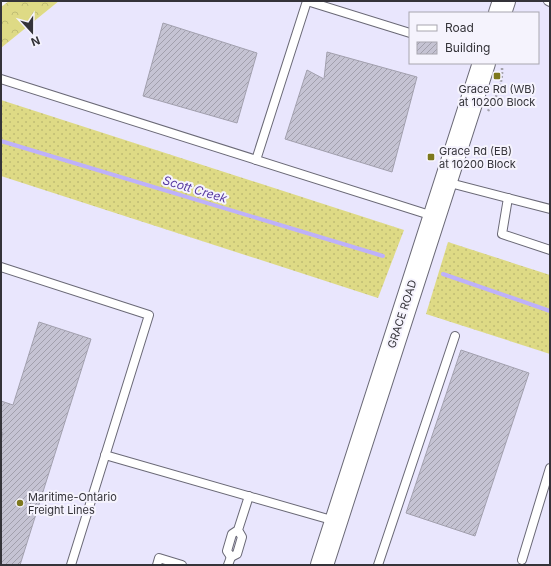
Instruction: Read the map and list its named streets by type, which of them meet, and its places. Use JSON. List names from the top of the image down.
{
  "streets": {
    "street": ["GRACE ROAD"]
  },
  "water": ["Scott Creek"],
  "places": {
    "transit": ["Grace Rd (WB) at 10200 Block", "Grace Rd (EB) at 10200 Block"],
    "other": ["Maritime-Ontario Freight Lines"]
  },
  "legend": ["Road", "Building"],
  "north": "bottom"
}
